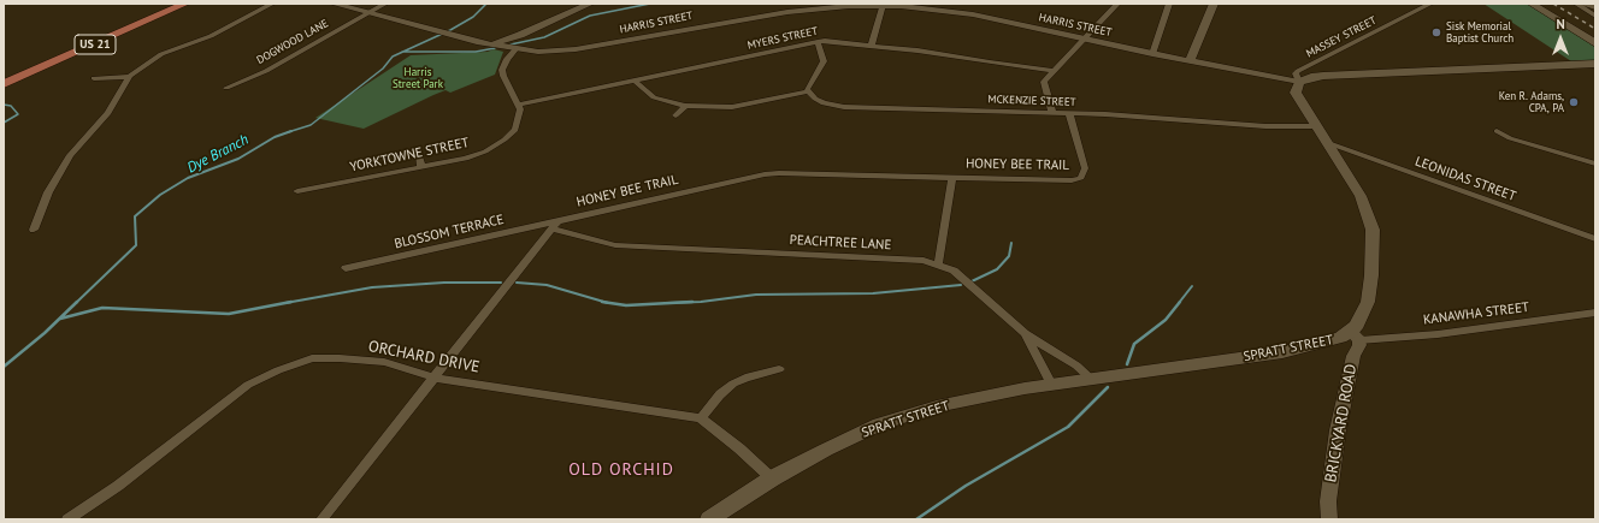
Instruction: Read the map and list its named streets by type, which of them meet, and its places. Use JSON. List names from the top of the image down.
{
  "streets": {
    "main road": ["US 21", "SPRATT STREET"],
    "street": [
      "HARRIS STREET",
      "MASSEY STREET",
      "MYERS STREET",
      "DOGWOOD LANE",
      "MCKENZIE STREET",
      "YORKTOWNE STREET",
      "HONEY BEE TRAIL",
      "LEONIDAS STREET",
      "BLOSSOM TERRACE",
      "PEACHTREE LANE",
      "KANAWHA STREET",
      "ORCHARD DRIVE",
      "BRICKYARD ROAD"
    ]
  },
  "crossings": [
    ["HARRIS STREET", "MASSEY STREET"],
    ["HARRIS STREET", "DOGWOOD LANE"],
    ["HARRIS STREET", "SPRATT STREET"],
    ["MASSEY STREET", "SPRATT STREET"],
    ["MYERS STREET", "YORKTOWNE STREET"],
    ["MCKENZIE STREET", "HONEY BEE TRAIL"],
    ["MCKENZIE STREET", "SPRATT STREET"],
    ["HONEY BEE TRAIL", "BLOSSOM TERRACE"],
    ["HONEY BEE TRAIL", "PEACHTREE LANE"],
    ["LEONIDAS STREET", "SPRATT STREET"],
    ["BLOSSOM TERRACE", "PEACHTREE LANE"],
    ["PEACHTREE LANE", "SPRATT STREET"],
    ["KANAWHA STREET", "SPRATT STREET"],
    ["KANAWHA STREET", "BRICKYARD ROAD"],
    ["SPRATT STREET", "ORCHARD DRIVE"],
    ["SPRATT STREET", "BRICKYARD ROAD"]
  ],
  "districts": ["OLD ORCHID"],
  "water": ["Dye Branch"],
  "parks": ["Harris Street Park"],
  "places": ["Sisk Memorial Baptist Church", "Ken R. Adams, CPA, PA"],
  "north": "top"
}
